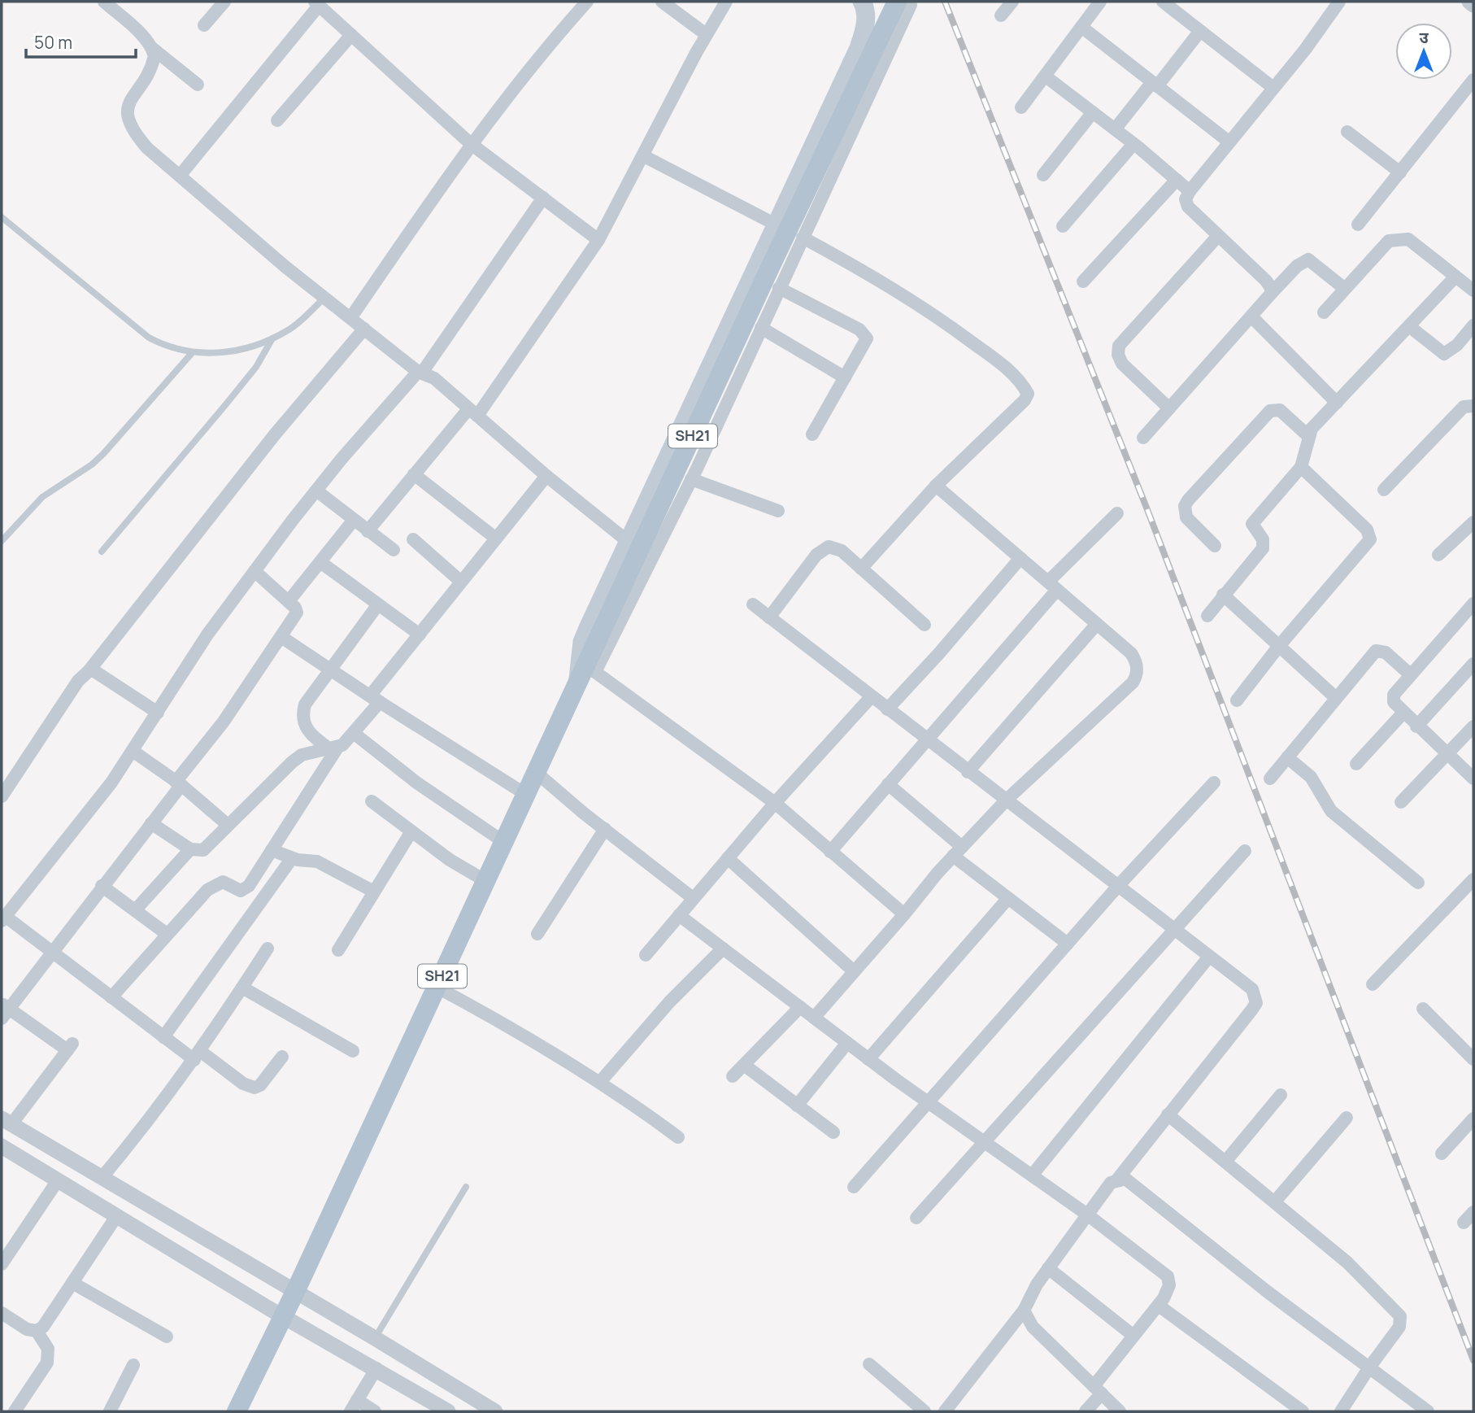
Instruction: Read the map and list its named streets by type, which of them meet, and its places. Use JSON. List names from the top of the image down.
{
  "streets": {
    "main road": ["SH21"]
  },
  "scale_bar": "50 m",
  "north": "top"
}
